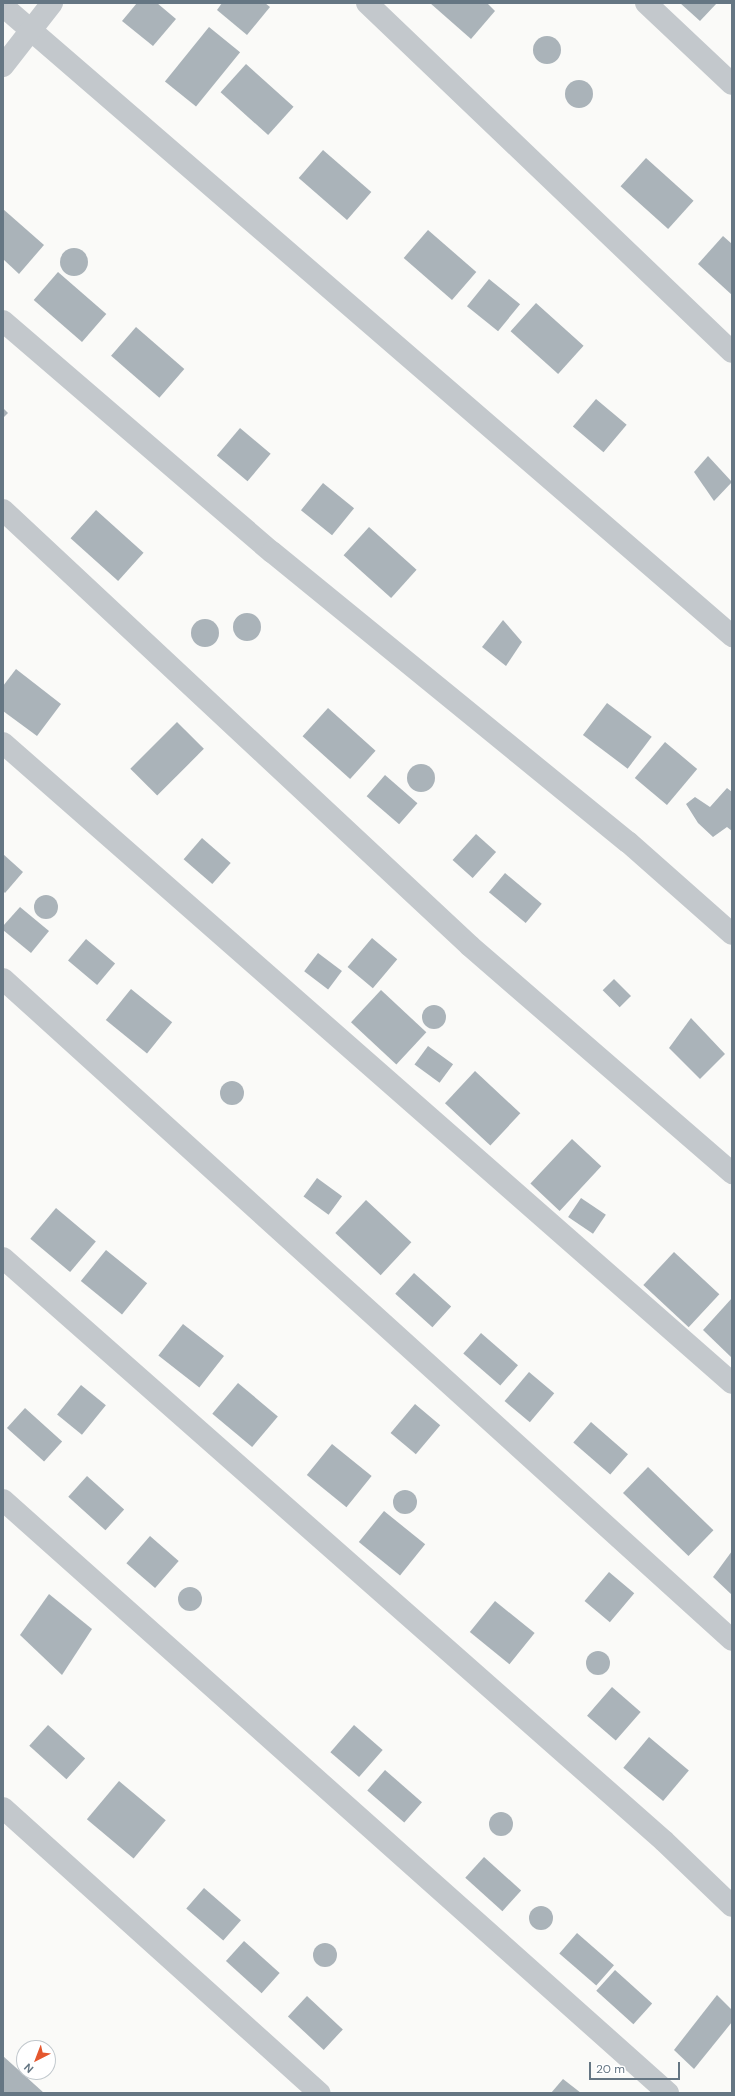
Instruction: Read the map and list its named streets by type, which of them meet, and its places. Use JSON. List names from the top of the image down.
{
  "scale_bar": "20 m",
  "north": "bottom left"
}
